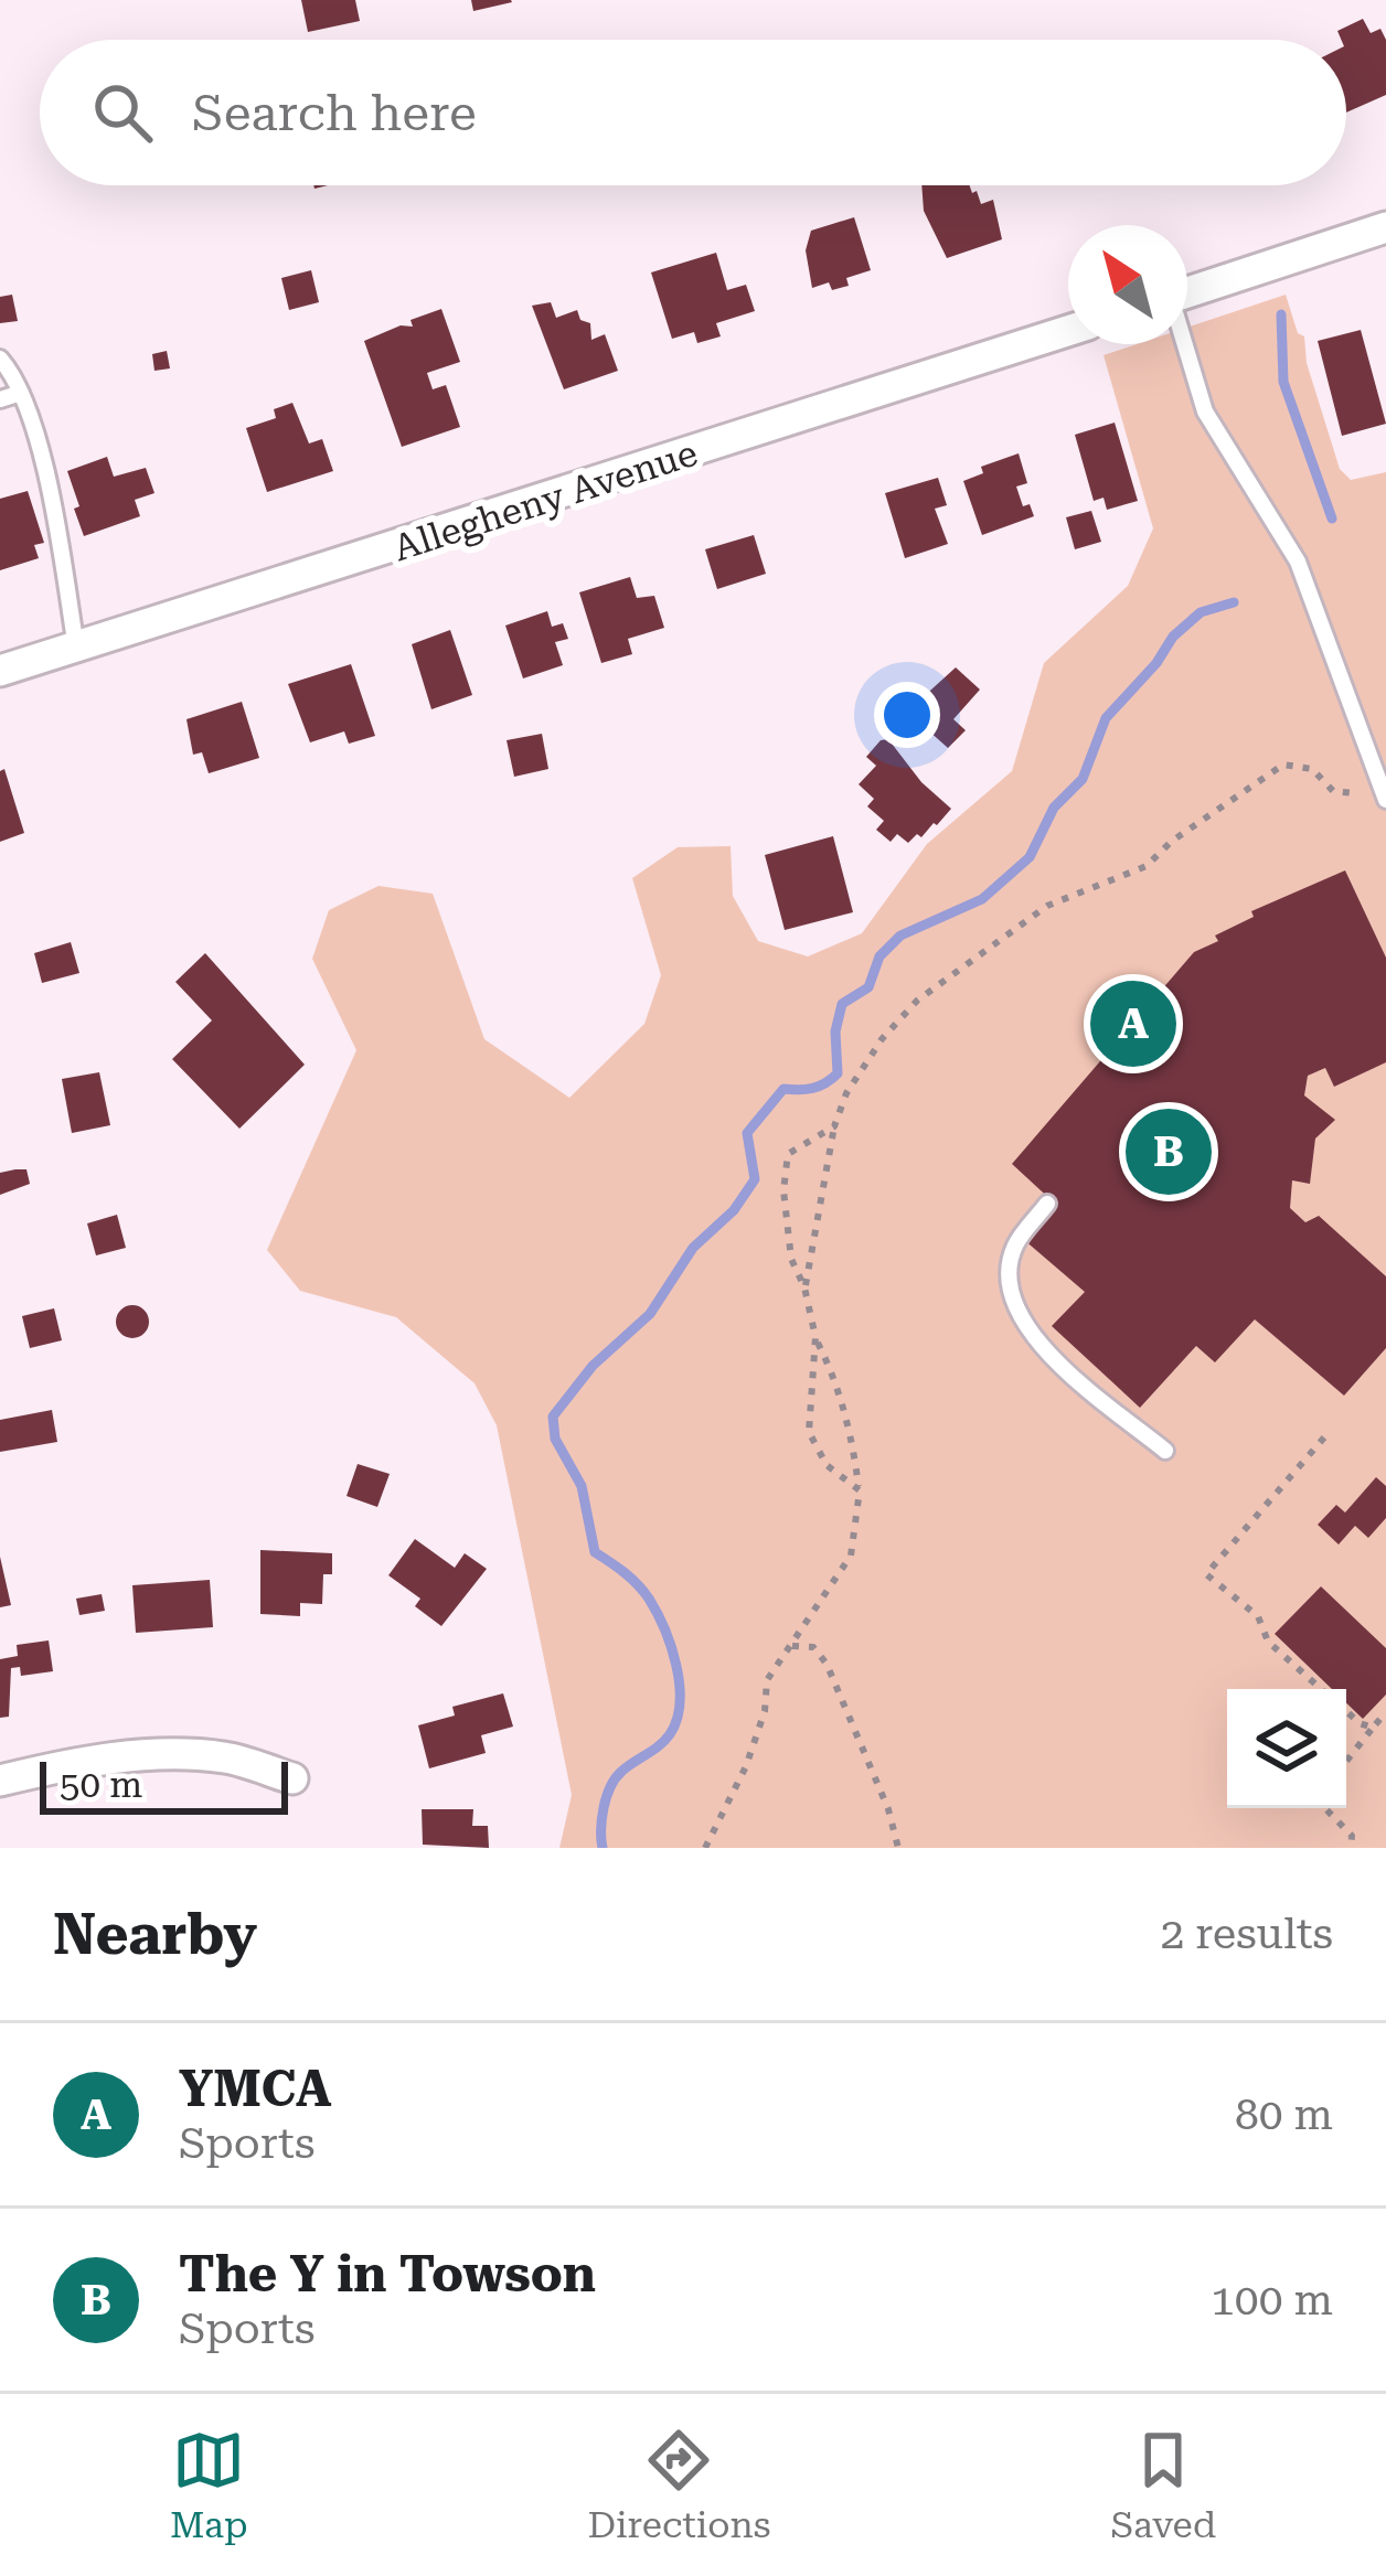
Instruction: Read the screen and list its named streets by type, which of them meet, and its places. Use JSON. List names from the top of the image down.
{
  "streets": {
    "street": ["Allegheny Avenue"]
  },
  "scale_bar": "50 m",
  "north": "top left",
  "page": {
    "search": "Search here",
    "pins": ["A", "B"],
    "scale": "50 m",
    "heading": ["Nearby", "2 results"],
    "list": [
      {
        "mark": "A",
        "name": "YMCA",
        "note": "Sports",
        "value": "80 m"
      },
      {
        "mark": "B",
        "name": "The Y in Towson",
        "note": "Sports",
        "value": "100 m"
      }
    ],
    "nav": ["Map", "Directions", "Saved"]
  }
}
